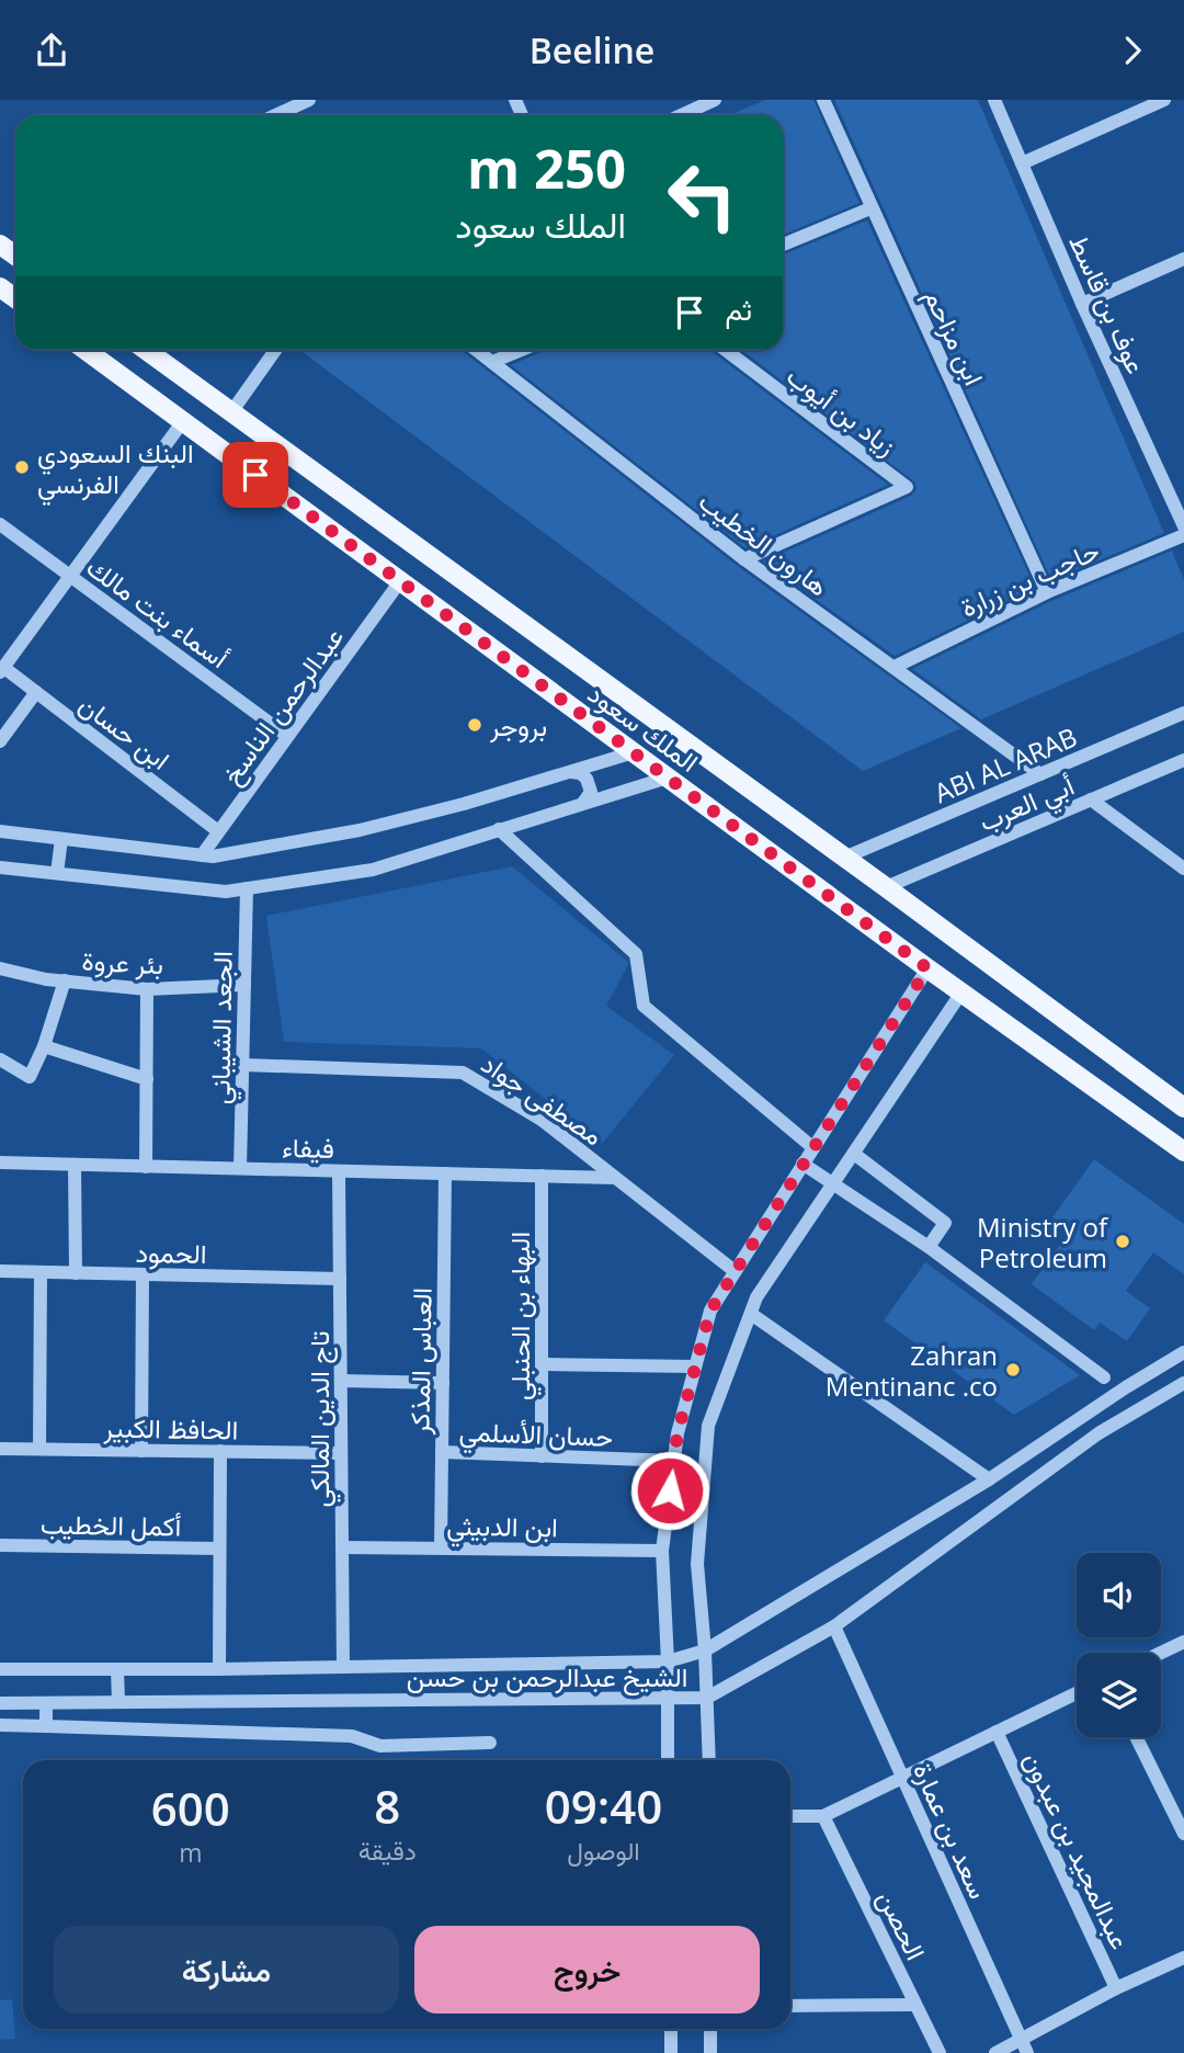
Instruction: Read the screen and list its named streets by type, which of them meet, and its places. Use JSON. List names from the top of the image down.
{
  "streets": {
    "main road": ["الملك سعود"],
    "street": [
      "عوف بن قاسط",
      "ابن مزاحم",
      "زياد بن أيوب",
      "هارون الخطيب",
      "حاجب بن زرارة",
      "أسماء بنت مالك",
      "عبدالرحمن الناسخ",
      "ابن حسان",
      "ABI AL ARAB",
      "أبي العرب",
      "بئر عروة",
      "الجعد الشيباني",
      "مصطفى جواد",
      "فيفاء",
      "الحمود",
      "البهاء بن الحنبلي",
      "العباس المذكر",
      "تاج الدين المالكي",
      "الحافظ الكبير",
      "حسان الأسلمي",
      "أكمل الخطيب",
      "ابن الدبيثي",
      "الشيخ عبدالرحمن بن حسن",
      "سعد بن عمارة",
      "عبدالمجيد بن عبدون",
      "الحصن"
    ]
  },
  "crossings": [
    ["ابن مزاحم", "حاجب بن زرارة"],
    ["زياد بن أيوب", "هارون الخطيب"],
    ["هارون الخطيب", "حاجب بن زرارة"],
    ["هارون الخطيب", "ABI AL ARAB"],
    ["أسماء بنت مالك", "عبدالرحمن الناسخ"],
    ["عبدالرحمن الناسخ", "الملك سعود"],
    ["عبدالرحمن الناسخ", "ابن حسان"],
    ["الملك سعود", "ABI AL ARAB"],
    ["الملك سعود", "أبي العرب"],
    ["بئر عروة", "الجعد الشيباني"],
    ["الجعد الشيباني", "مصطفى جواد"],
    ["الجعد الشيباني", "فيفاء"],
    ["مصطفى جواد", "فيفاء"],
    ["فيفاء", "البهاء بن الحنبلي"],
    ["فيفاء", "العباس المذكر"],
    ["فيفاء", "تاج الدين المالكي"],
    ["الحمود", "تاج الدين المالكي"],
    ["البهاء بن الحنبلي", "حسان الأسلمي"],
    ["العباس المذكر", "حسان الأسلمي"],
    ["العباس المذكر", "ابن الدبيثي"],
    ["تاج الدين المالكي", "الحافظ الكبير"],
    ["تاج الدين المالكي", "ابن الدبيثي"],
    ["تاج الدين المالكي", "الشيخ عبدالرحمن بن حسن"],
    ["الشيخ عبدالرحمن بن حسن", "سعد بن عمارة"]
  ],
  "places": [
    "البنك السعودي الفرنسي",
    "بروجر",
    "Ministry of Petroleum",
    "Zahran Mentinanc .co"
  ],
  "page": {
    "header": "Beeline",
    "turn": ["250 m", "الملك سعود"],
    "then": "ثم",
    "eta": [
      "09:40",
      "الوصول",
      "8",
      "دقيقة",
      "600",
      "m"
    ],
    "buttons": ["خروج", "مشاركة"]
  }
}
